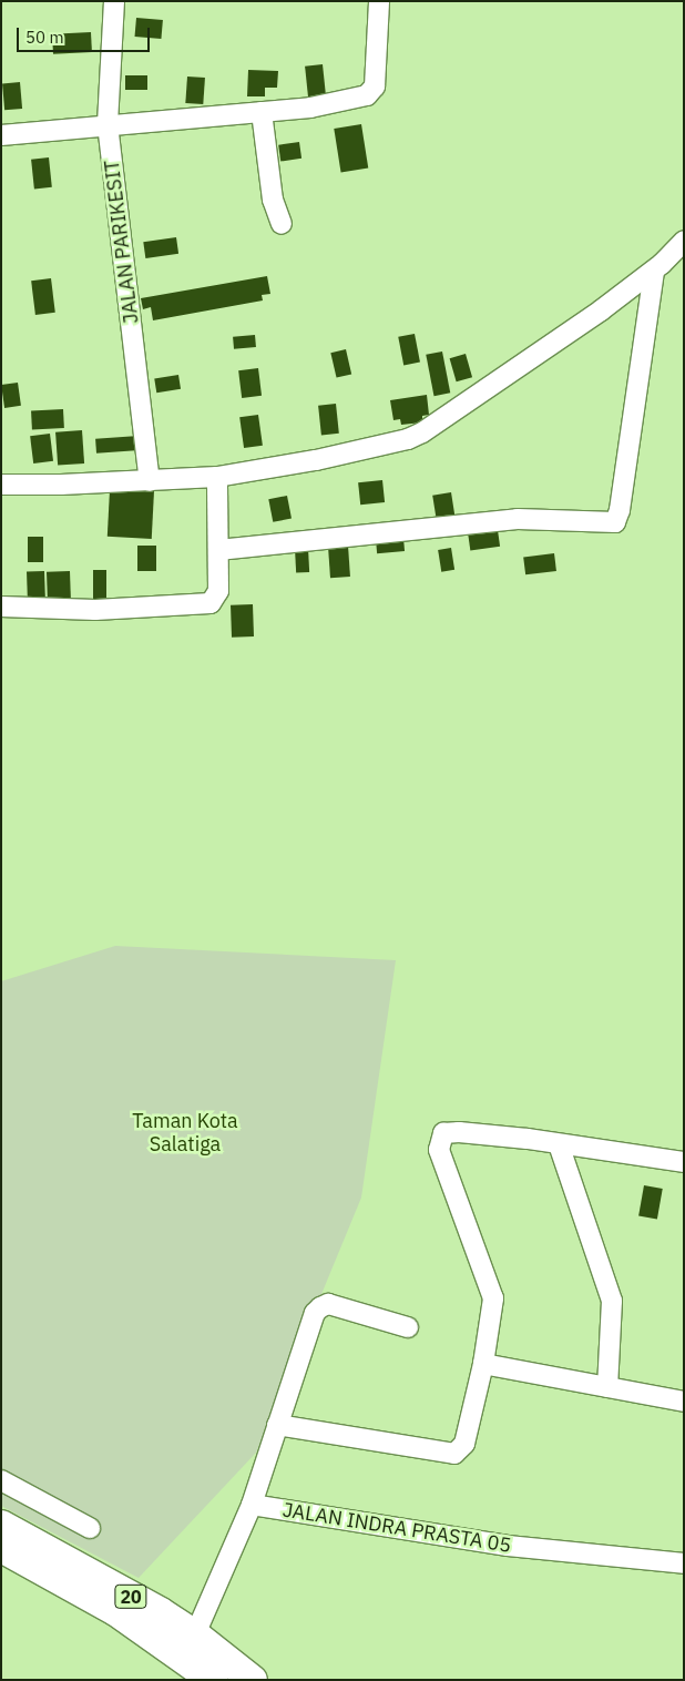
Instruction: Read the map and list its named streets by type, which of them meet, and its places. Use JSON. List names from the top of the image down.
{
  "streets": {
    "highway": ["20"],
    "street": ["JALAN PARIKESIT", "JALAN INDRA PRASTA 05"]
  },
  "parks": ["Taman Kota Salatiga"],
  "scale_bar": "50 m"
}
